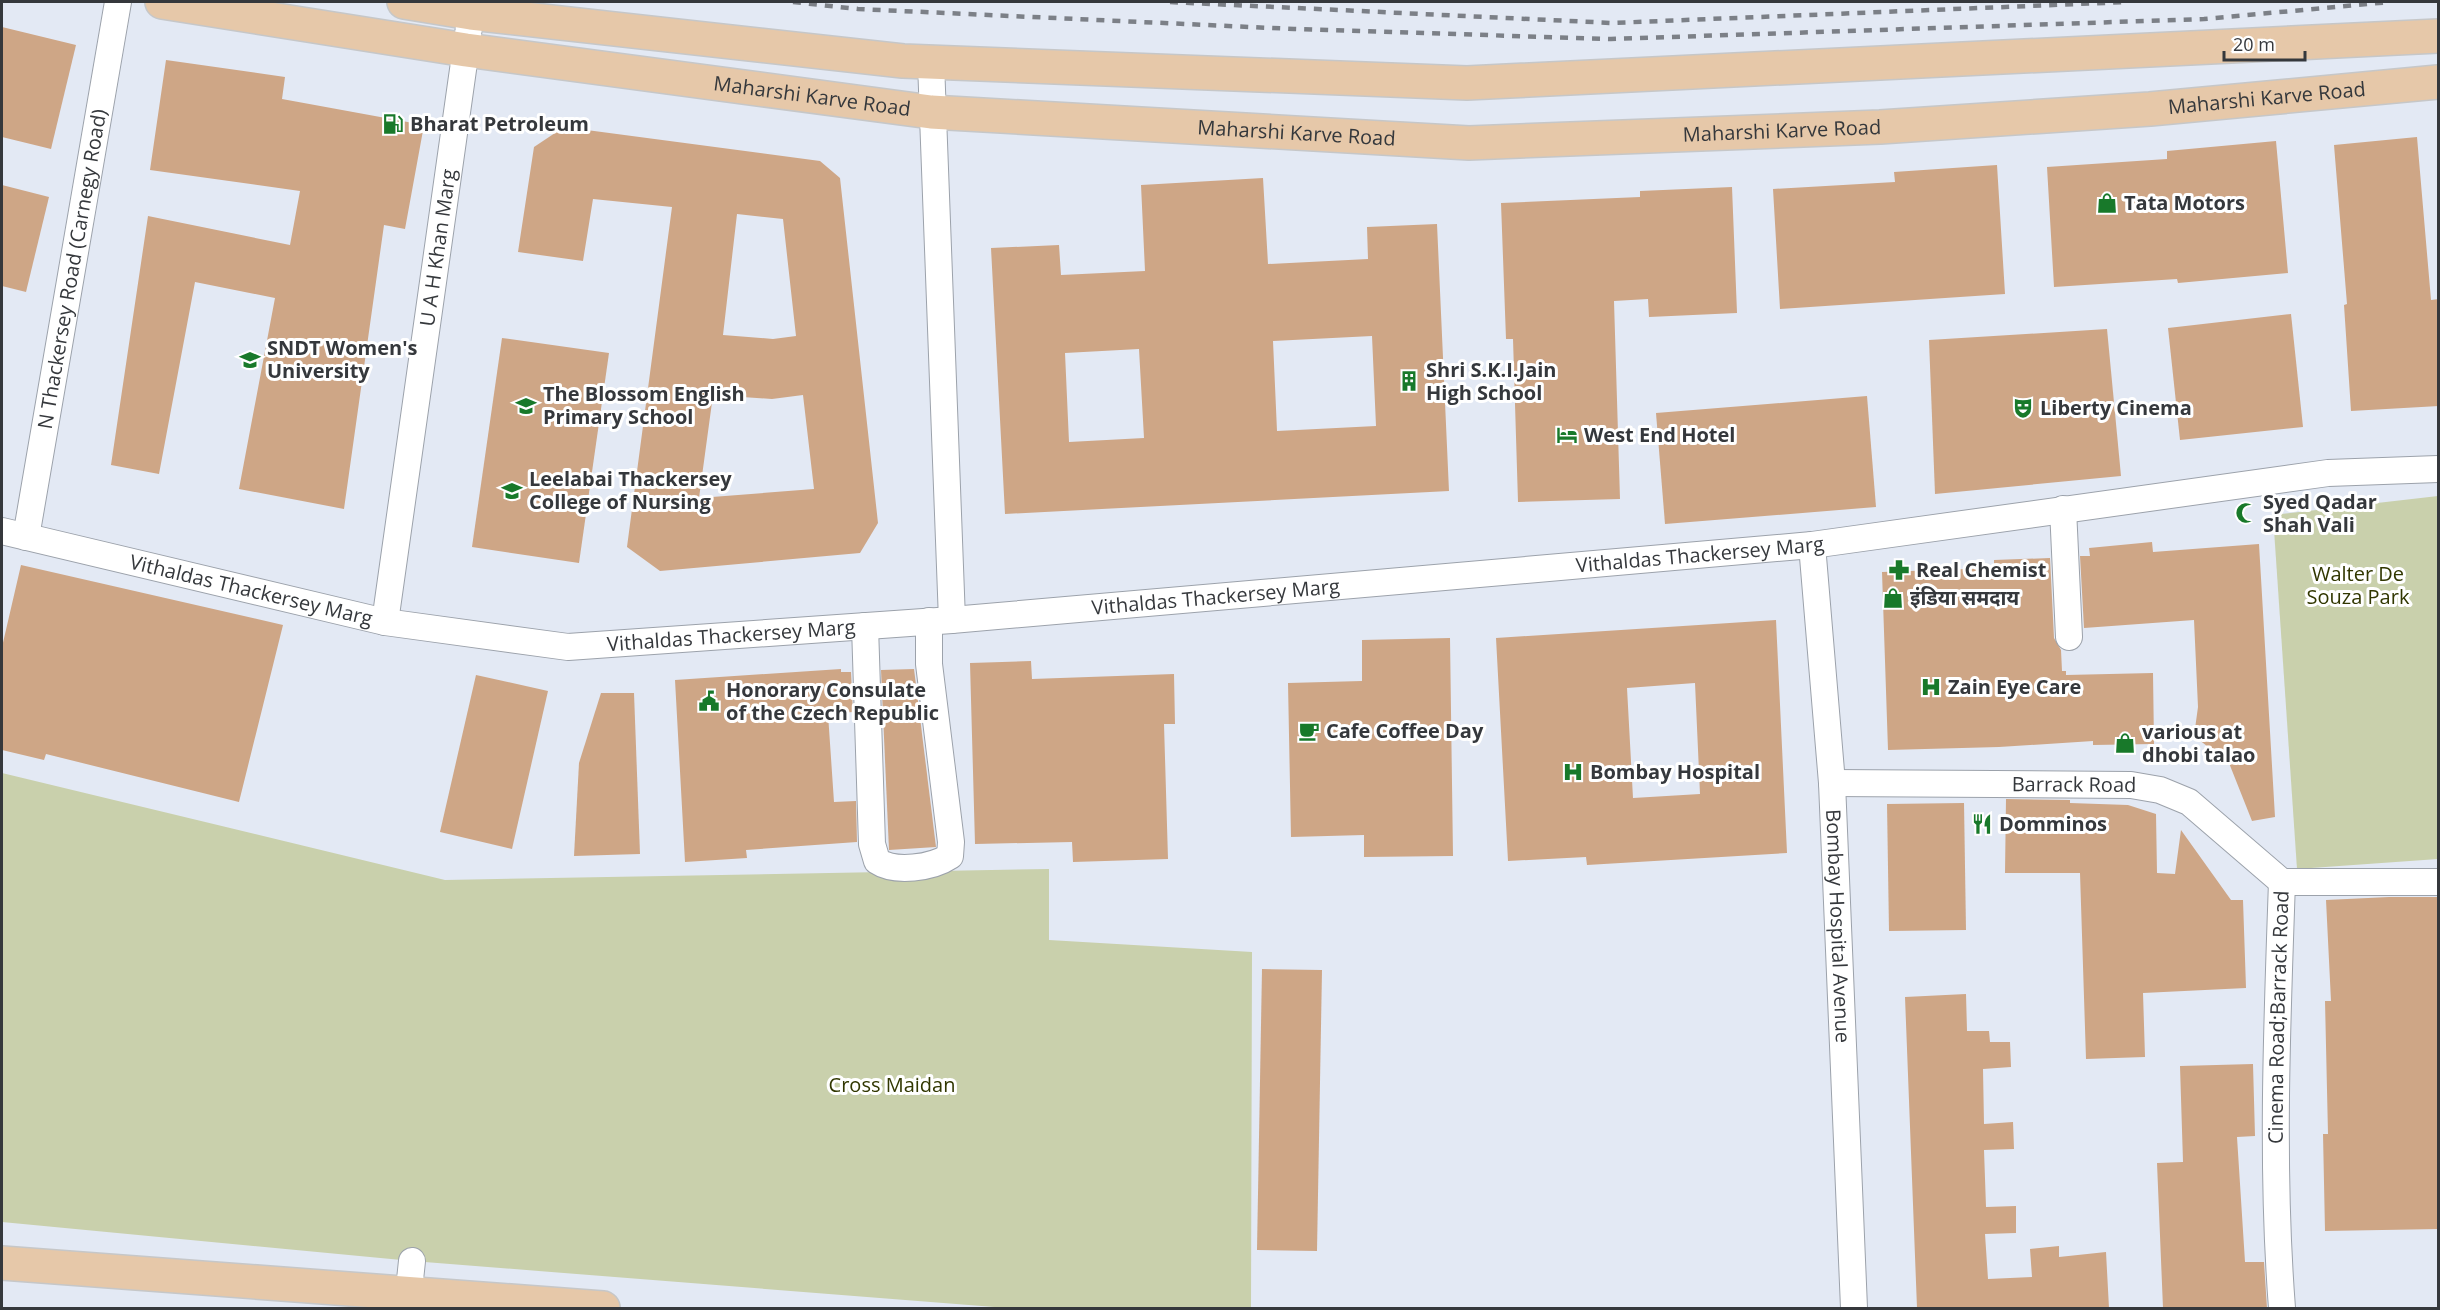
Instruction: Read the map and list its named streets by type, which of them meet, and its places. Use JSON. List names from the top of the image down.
{
  "streets": {
    "main road": ["Maharshi Karve Road"],
    "street": [
      "U A H Khan Marg",
      "N Thackersey Road (Carnegy Road)",
      "Vithaldas Thackersey Marg",
      "Barrack Road",
      "Bombay Hospital Avenue",
      "Cinema Road;Barrack Road"
    ]
  },
  "crossings": [
    ["Maharshi Karve Road", "U A H Khan Marg"],
    ["U A H Khan Marg", "Vithaldas Thackersey Marg"],
    ["N Thackersey Road (Carnegy Road)", "Vithaldas Thackersey Marg"],
    ["Vithaldas Thackersey Marg", "Bombay Hospital Avenue"],
    ["Barrack Road", "Bombay Hospital Avenue"],
    ["Barrack Road", "Cinema Road;Barrack Road"]
  ],
  "parks": ["Walter De Souza Park", "Cross Maidan"],
  "places": {
    "fuel station": ["Bharat Petroleum"],
    "shop": ["Tata Motors", "इंडिया समदाय", "various at dhobi talao"],
    "school or university": ["SNDT Women's University", "The Blossom English Primary School", "Leelabai Thackersey College of Nursing"],
    "building": ["Shri S.K.I.Jain High School"],
    "theatre": ["Liberty Cinema"],
    "hotel": ["West End Hotel"],
    "mosque": ["Syed Qadar Shah Vali"],
    "pharmacy": ["Real Chemist"],
    "hospital": ["Zain Eye Care", "Bombay Hospital"],
    "public building": ["Honorary Consulate of the Czech Republic"],
    "cafe": ["Cafe Coffee Day"],
    "restaurant": ["Domminos"]
  },
  "scale_bar": "20 m"
}
